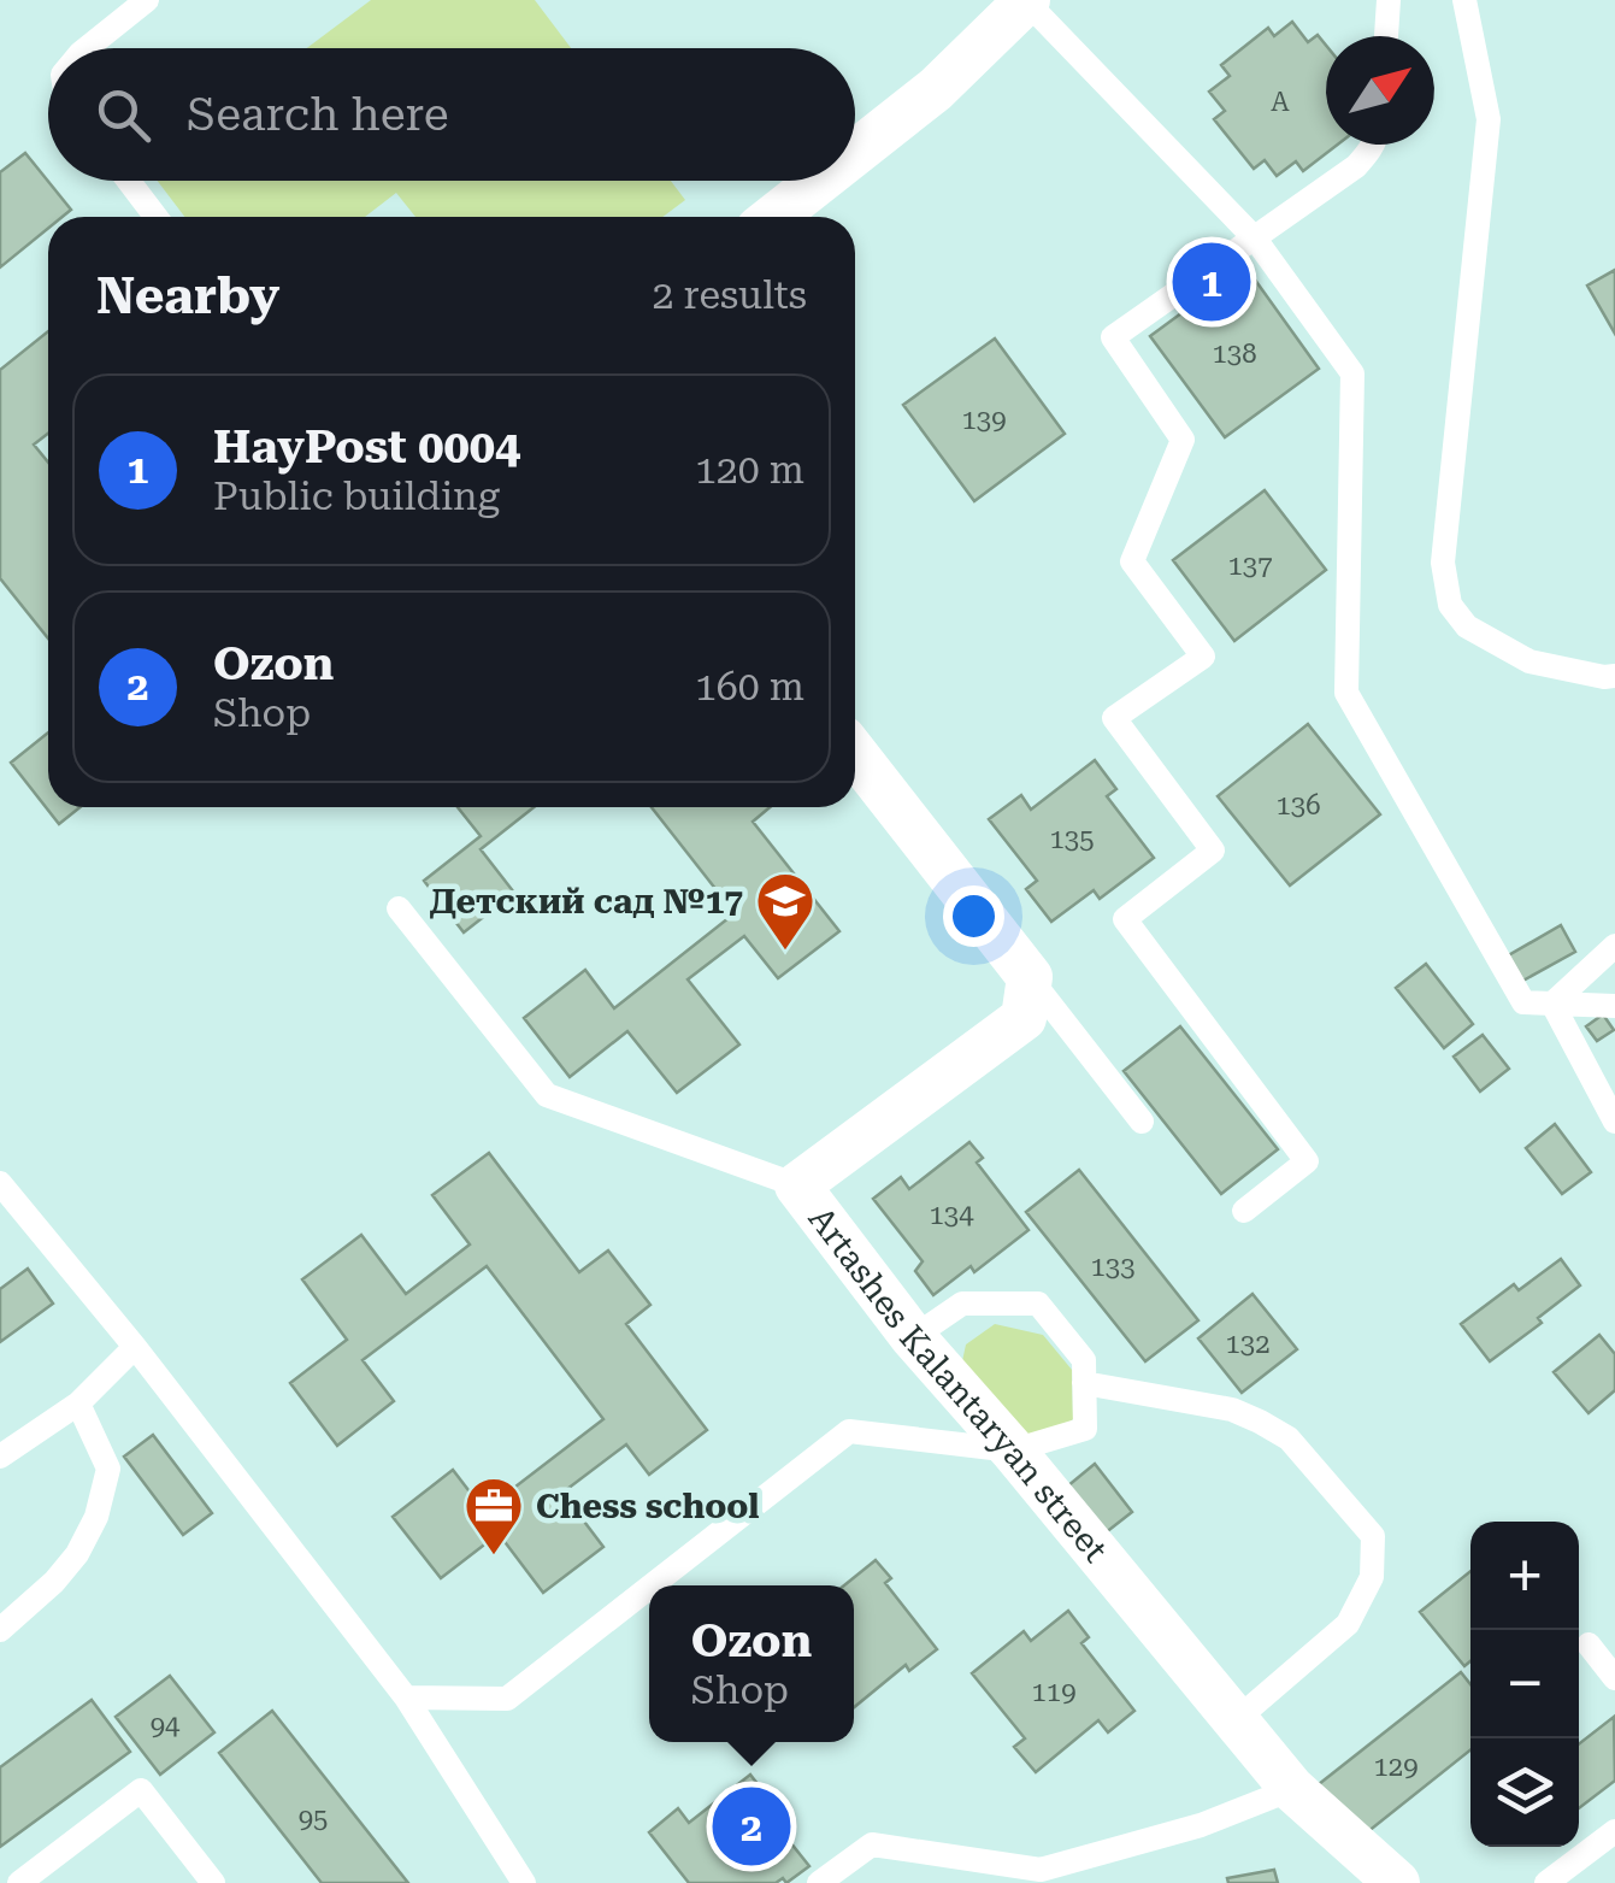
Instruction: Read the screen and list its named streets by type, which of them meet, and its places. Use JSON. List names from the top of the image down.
{
  "streets": {
    "street": ["Artashes Kalantaryan street"]
  },
  "places": {
    "school or university": ["Детский сад №17"],
    "office": ["Chess school"]
  },
  "house_numbers": [
    "A",
    "138",
    "139",
    "137",
    "136",
    "135",
    "134",
    "133",
    "132",
    "119",
    "94",
    "129",
    "95"
  ],
  "north": "top right",
  "page": {
    "search": "Search here",
    "heading": ["Nearby", "2 results"],
    "pins": ["1", "2"],
    "list": [
      {
        "mark": "1",
        "name": "HayPost 0004",
        "note": "Public building",
        "value": "120 m"
      },
      {
        "mark": "2",
        "name": "Ozon",
        "note": "Shop",
        "value": "160 m"
      }
    ],
    "map_buttons": ["+", "−"],
    "popup": ["Ozon", "Shop"]
  }
}
